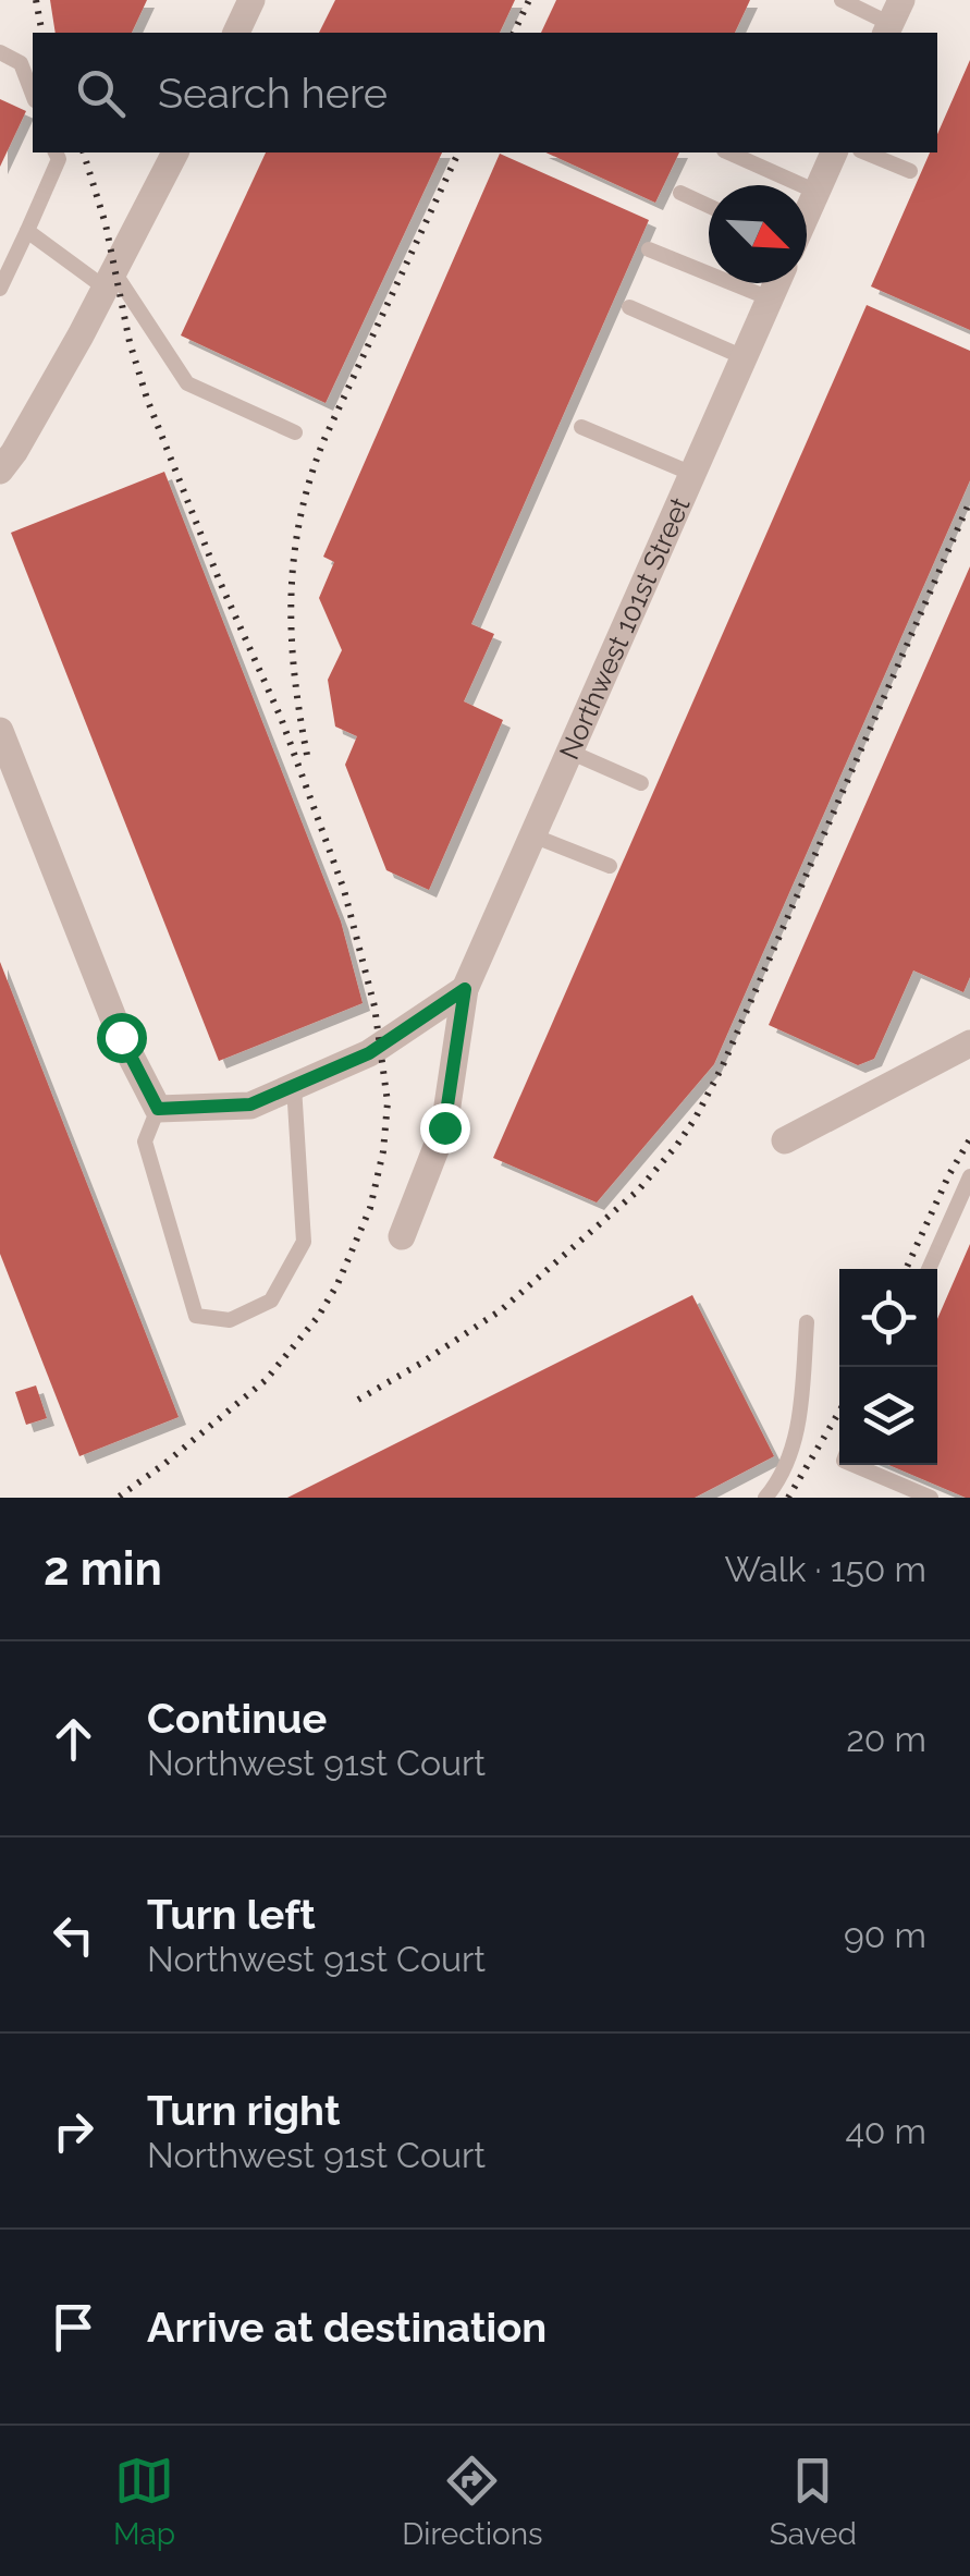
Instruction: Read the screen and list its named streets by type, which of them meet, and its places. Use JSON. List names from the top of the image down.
{
  "streets": {
    "street": ["Northwest 101st Street"]
  },
  "north": "bottom right",
  "page": {
    "search": "Search here",
    "heading": ["2 min", "Walk · 150 m"],
    "list": [
      ["Continue", "Northwest 91st Court", "20 m"],
      ["Turn left", "Northwest 91st Court", "90 m"],
      ["Turn right", "Northwest 91st Court", "40 m"],
      "Arrive at destination"
    ],
    "nav": ["Map", "Directions", "Saved"]
  }
}
